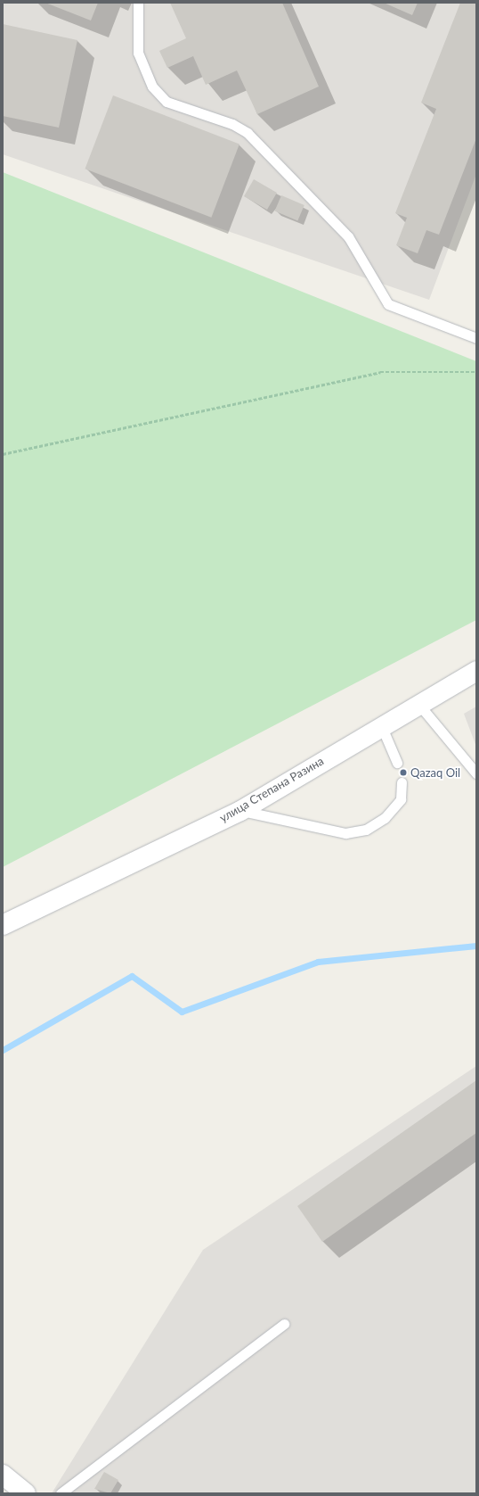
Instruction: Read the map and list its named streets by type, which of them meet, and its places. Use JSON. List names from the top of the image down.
{
  "streets": {
    "main road": ["улица Степана Разина"]
  },
  "places": ["Qazaq Oil"]
}
